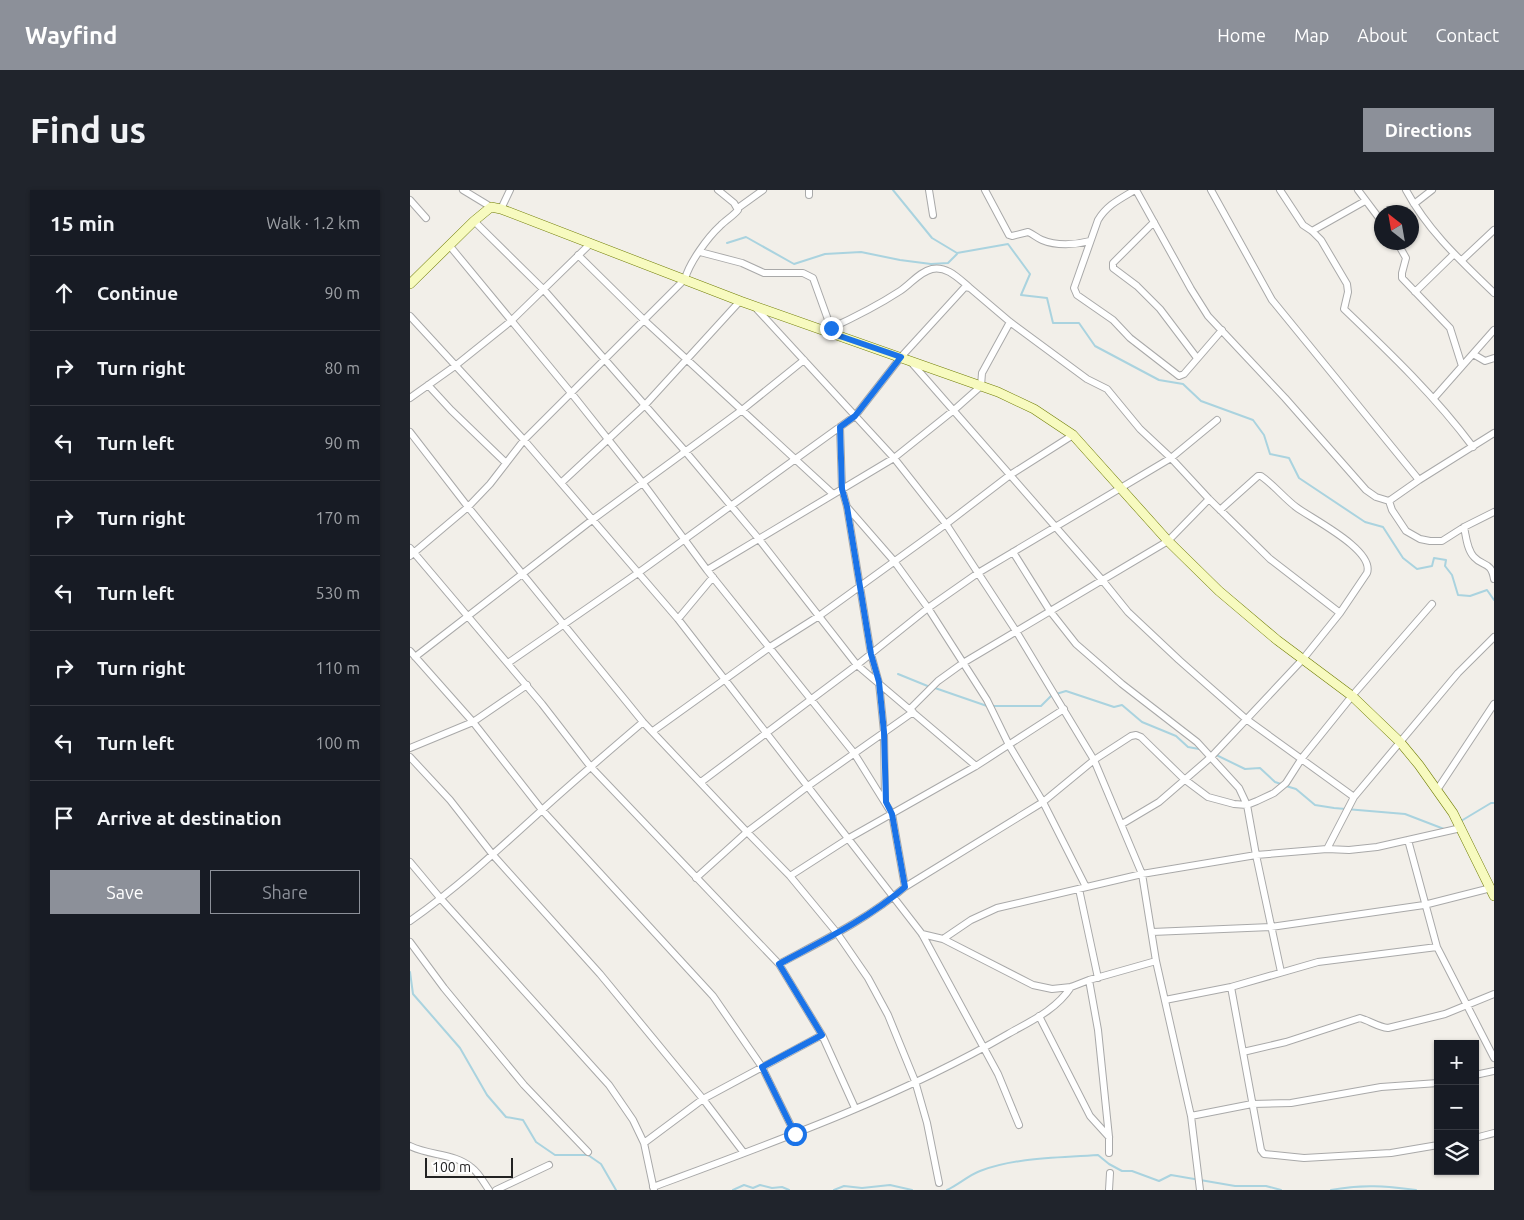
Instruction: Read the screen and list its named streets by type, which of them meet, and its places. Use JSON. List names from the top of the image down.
{
  "scale_bar": "100 m",
  "north": "top left",
  "page": {
    "header": "Wayfind",
    "nav": [
      "Home",
      "Map",
      "About",
      "Contact"
    ],
    "buttons": [
      "Directions",
      ["Save", "Share"]
    ],
    "title": "Find us",
    "heading": ["15 min", "Walk · 1.2 km"],
    "list": [
      ["Continue", "90 m"],
      ["Turn right", "80 m"],
      ["Turn left", "90 m"],
      ["Turn right", "170 m"],
      ["Turn left", "530 m"],
      ["Turn right", "110 m"],
      ["Turn left", "100 m"],
      "Arrive at destination"
    ],
    "map_buttons": ["+", "−"],
    "scale": "100 m"
  }
}
